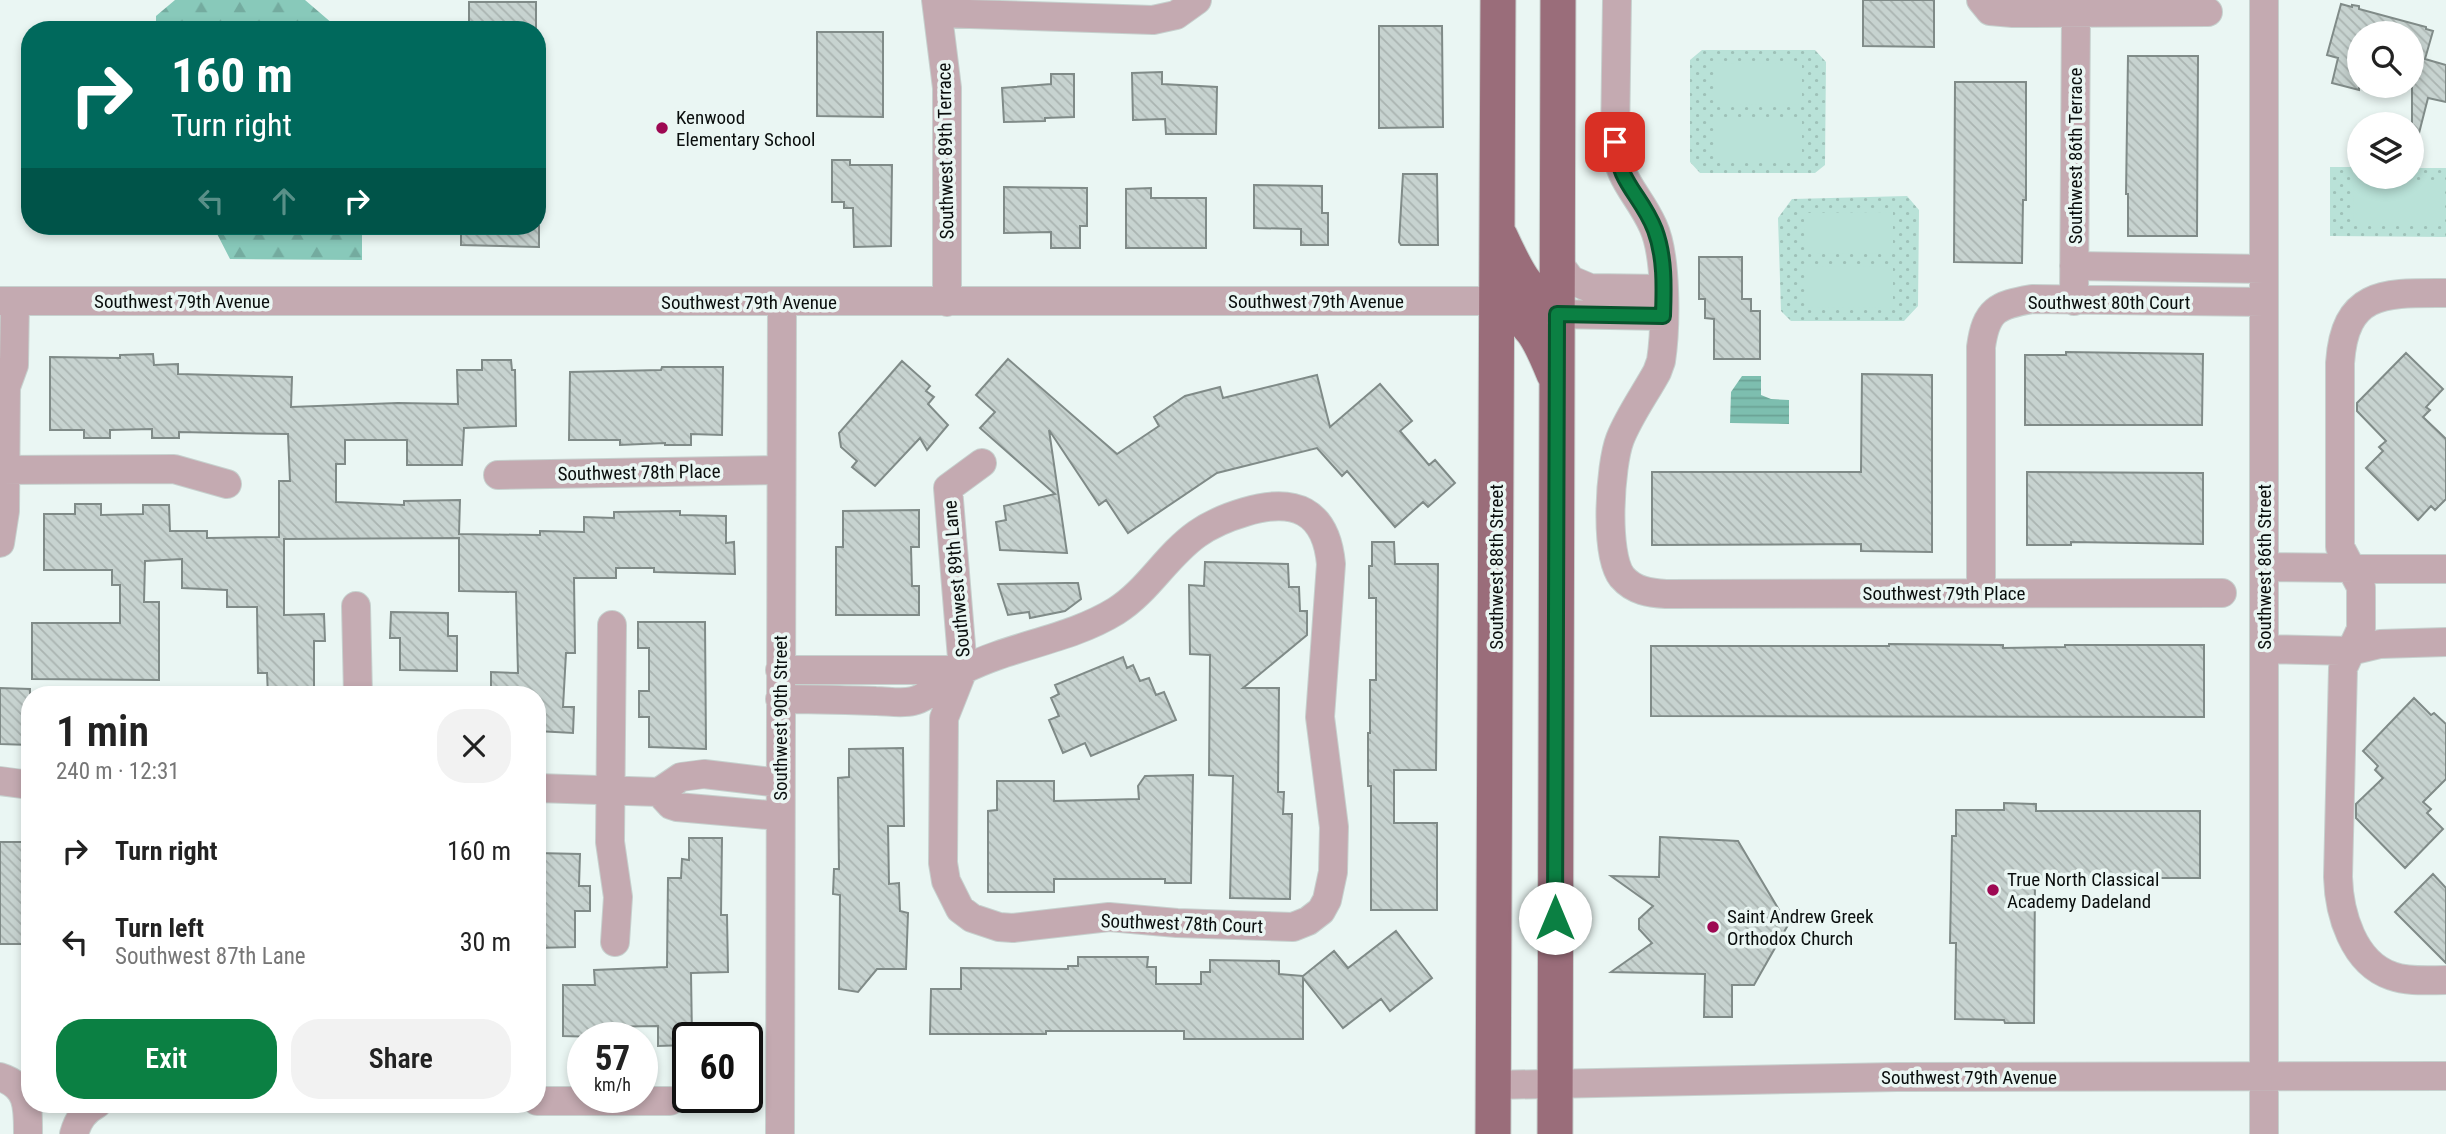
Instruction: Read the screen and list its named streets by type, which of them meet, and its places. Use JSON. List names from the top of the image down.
{
  "streets": {
    "main road": ["Southwest 88th Street"],
    "street": [
      "Southwest 89th Terrace",
      "Southwest 86th Terrace",
      "Southwest 79th Avenue",
      "Southwest 80th Court",
      "Southwest 78th Place",
      "Southwest 86th Street",
      "Southwest 89th Lane",
      "Southwest 79th Place",
      "Southwest 90th Street",
      "Southwest 78th Court"
    ]
  },
  "crossings": [
    ["Southwest 89th Terrace", "Southwest 79th Avenue"],
    ["Southwest 86th Terrace", "Southwest 80th Court"],
    ["Southwest 79th Avenue", "Southwest 88th Street"],
    ["Southwest 79th Avenue", "Southwest 86th Street"],
    ["Southwest 79th Avenue", "Southwest 90th Street"],
    ["Southwest 80th Court", "Southwest 86th Street"],
    ["Southwest 80th Court", "Southwest 79th Place"],
    ["Southwest 78th Place", "Southwest 90th Street"],
    ["Southwest 89th Lane", "Southwest 90th Street"],
    ["Southwest 89th Lane", "Southwest 78th Court"]
  ],
  "places": ["Kenwood Elementary School", "True North Classical Academy Dadeland", "Saint Andrew Greek Orthodox Church"],
  "page": {
    "turn": ["160 m", "Turn right"],
    "heading": ["1 min", "240 m · 12:31"],
    "list": [
      {
        "name": "Turn right",
        "value": "160 m"
      },
      {
        "name": "Turn left",
        "note": "Southwest 87th Lane",
        "value": "30 m"
      }
    ],
    "buttons": ["Exit", "Share"],
    "speed": "57 km/h",
    "limit": "60"
  }
}
